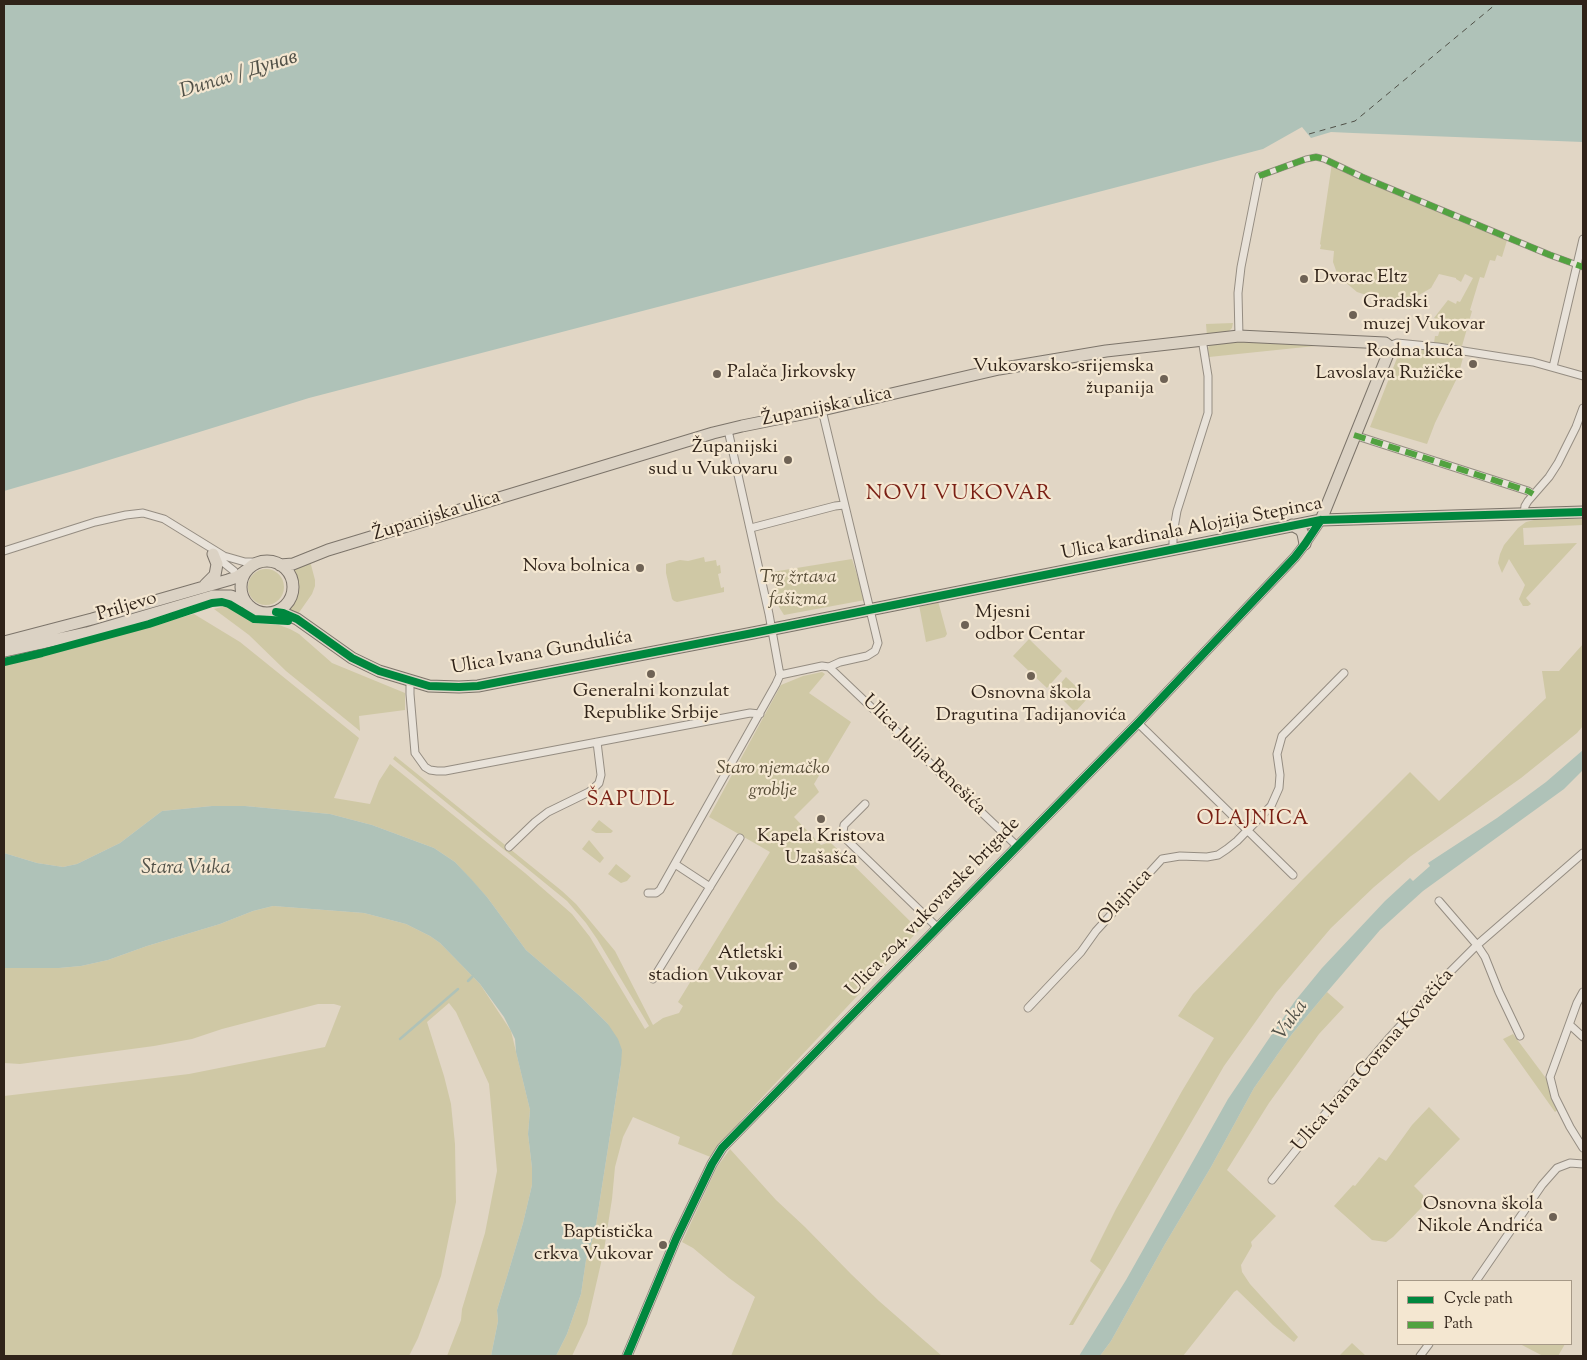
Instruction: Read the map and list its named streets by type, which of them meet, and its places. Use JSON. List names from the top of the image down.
{
  "streets": {
    "main road": [
      "Županijska ulica",
      "Ulica kardinala Alojzija Stepinca",
      "Priljevo",
      "Ulica Ivana Gundulića"
    ],
    "street": [
      "Ulica Julija Benešića",
      "Olajnica",
      "Ulica 204. vukovarske brigade",
      "Ulica Ivana Gorana Kovačića"
    ]
  },
  "crossings": [
    ["Županijska ulica", "Priljevo"],
    ["Županijska ulica", "Ulica Ivana Gundulića"],
    ["Ulica kardinala Alojzija Stepinca", "Ulica 204. vukovarske brigade"],
    ["Priljevo", "Ulica Ivana Gundulića"],
    ["Ulica Julija Benešića", "Ulica 204. vukovarske brigade"]
  ],
  "districts": ["NOVI VUKOVAR", "ŠAPUDL", "OLAJNICA"],
  "water": ["Dunav / Дунав", "Stara Vuka", "Vuka"],
  "parks": ["Trg žrtava fašizma", "Staro njemačko groblje"],
  "places": [
    "Dvorac Eltz",
    "Gradski muzej Vukovar",
    "Rodna kuća Lavoslava Ružičke",
    "Palača Jirkovsky",
    "Vukovarsko-srijemska županija",
    "Županijski sud u Vukovaru",
    "Nova bolnica",
    "Mjesni odbor Centar",
    "Generalni konzulat Republike Srbije",
    "Osnovna škola Dragutina Tadijanovića",
    "Kapela Kristova Uzašašća",
    "Atletski stadion Vukovar",
    "Osnovna škola Nikole Andrića",
    "Baptistička crkva Vukovar"
  ],
  "legend": ["Cycle path", "Path"]
}
